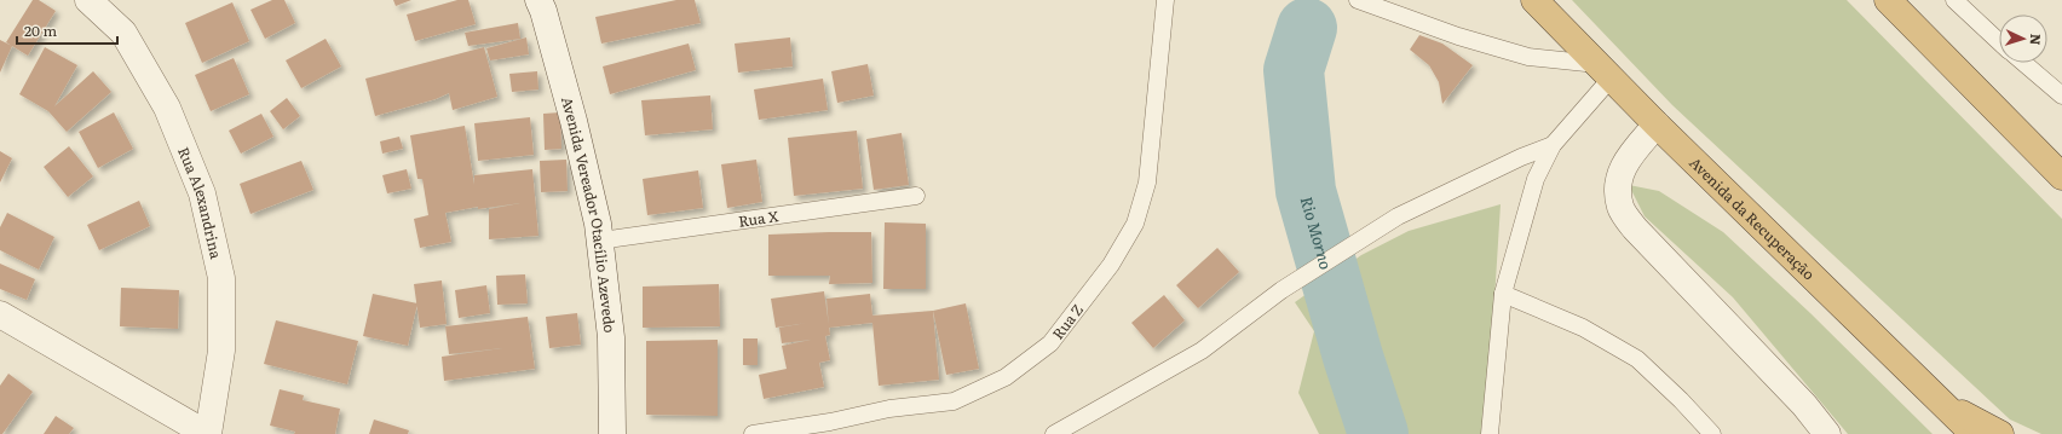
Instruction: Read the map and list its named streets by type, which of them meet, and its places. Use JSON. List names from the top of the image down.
{
  "streets": {
    "highway": ["Avenida da Recuperação"],
    "street": ["Rua Alexandrina", "Avenida Vereador Otacílio Azevedo"],
    "lane": ["Rua X", "Rua Z"]
  },
  "crossings": [
    ["Avenida Vereador Otacílio Azevedo", "Rua X"]
  ],
  "water": ["Rio Morno"],
  "scale_bar": "20 m",
  "north": "right"
}
